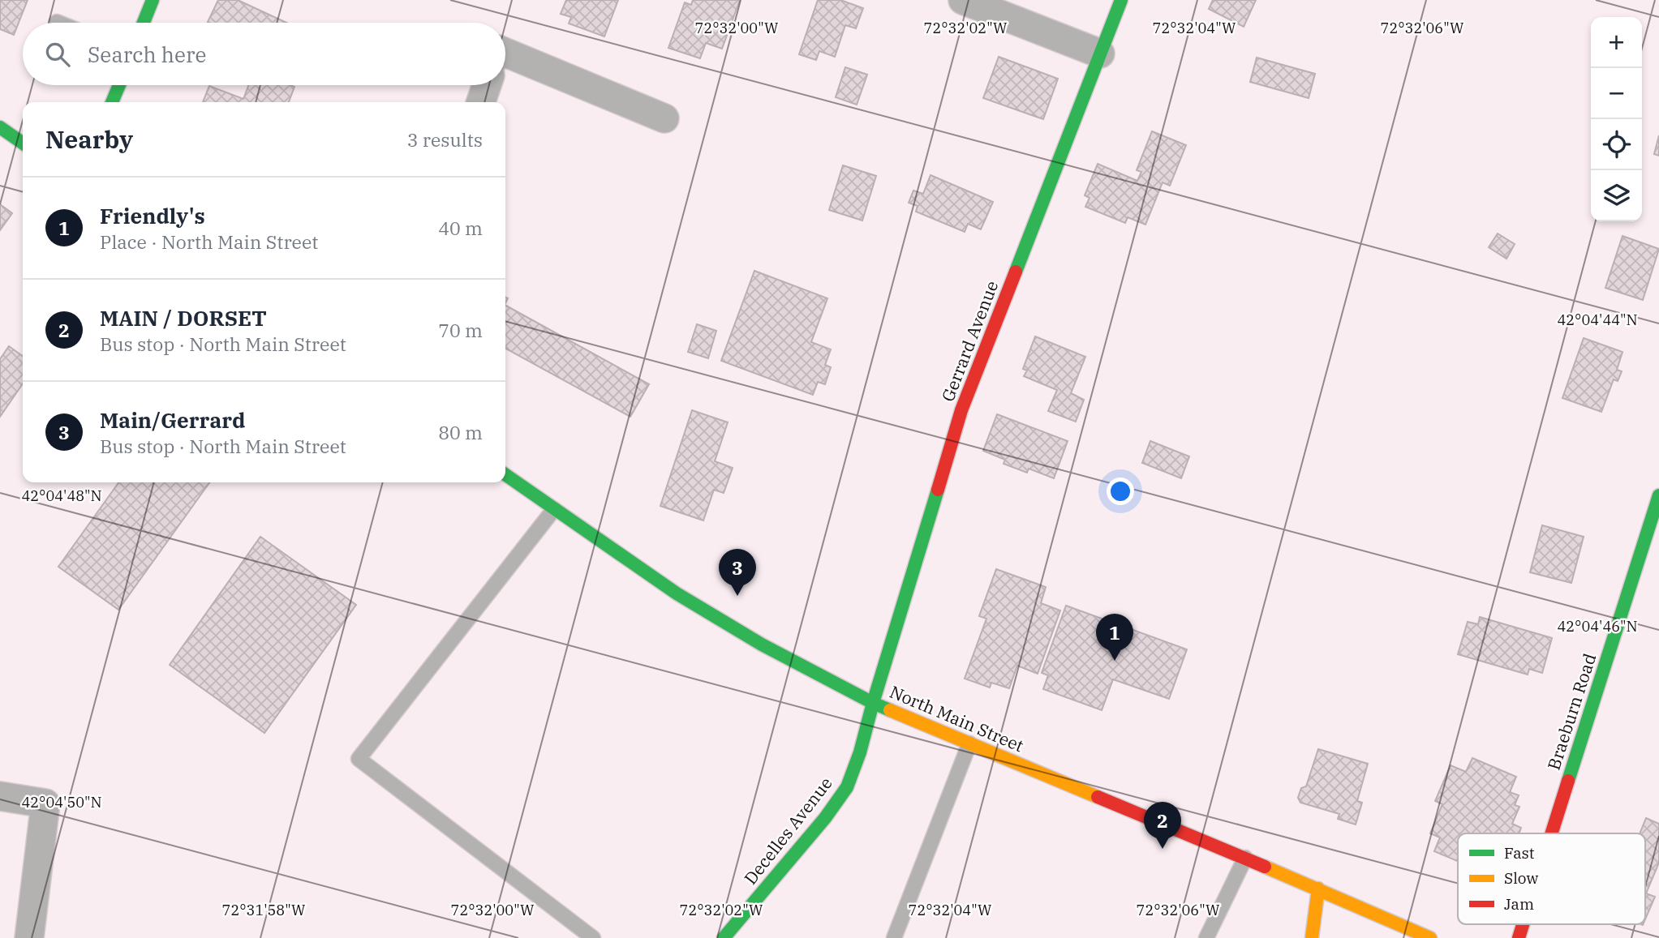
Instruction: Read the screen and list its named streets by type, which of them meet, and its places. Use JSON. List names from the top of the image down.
{
  "streets": {
    "street": [
      "Gerrard Avenue",
      "Braeburn Road",
      "North Main Street",
      "Decelles Avenue"
    ]
  },
  "crossings": [
    ["Gerrard Avenue", "North Main Street"],
    ["Gerrard Avenue", "Decelles Avenue"],
    ["North Main Street", "Decelles Avenue"]
  ],
  "legend": ["Fast", "Slow", "Jam"],
  "page": {
    "map_buttons": ["+", "−"],
    "search": "Search here",
    "heading": ["Nearby", "3 results"],
    "list": [
      {
        "mark": "1",
        "name": "Friendly's",
        "note": "Place · North Main Street",
        "value": "40 m"
      },
      {
        "mark": "2",
        "name": "MAIN / DORSET",
        "note": "Bus stop · North Main Street",
        "value": "70 m"
      },
      {
        "mark": "3",
        "name": "Main/Gerrard",
        "note": "Bus stop · North Main Street",
        "value": "80 m"
      }
    ],
    "pins": ["3", "1", "2"]
  },
  "coordinates": [
    "72°32'00\"W",
    "72°32'02\"W",
    "72°32'04\"W",
    "72°32'06\"W",
    "42°04'44\"N",
    "42°04'48\"N",
    "42°04'46\"N",
    "42°04'50\"N",
    "72°31'58\"W"
  ]
}
